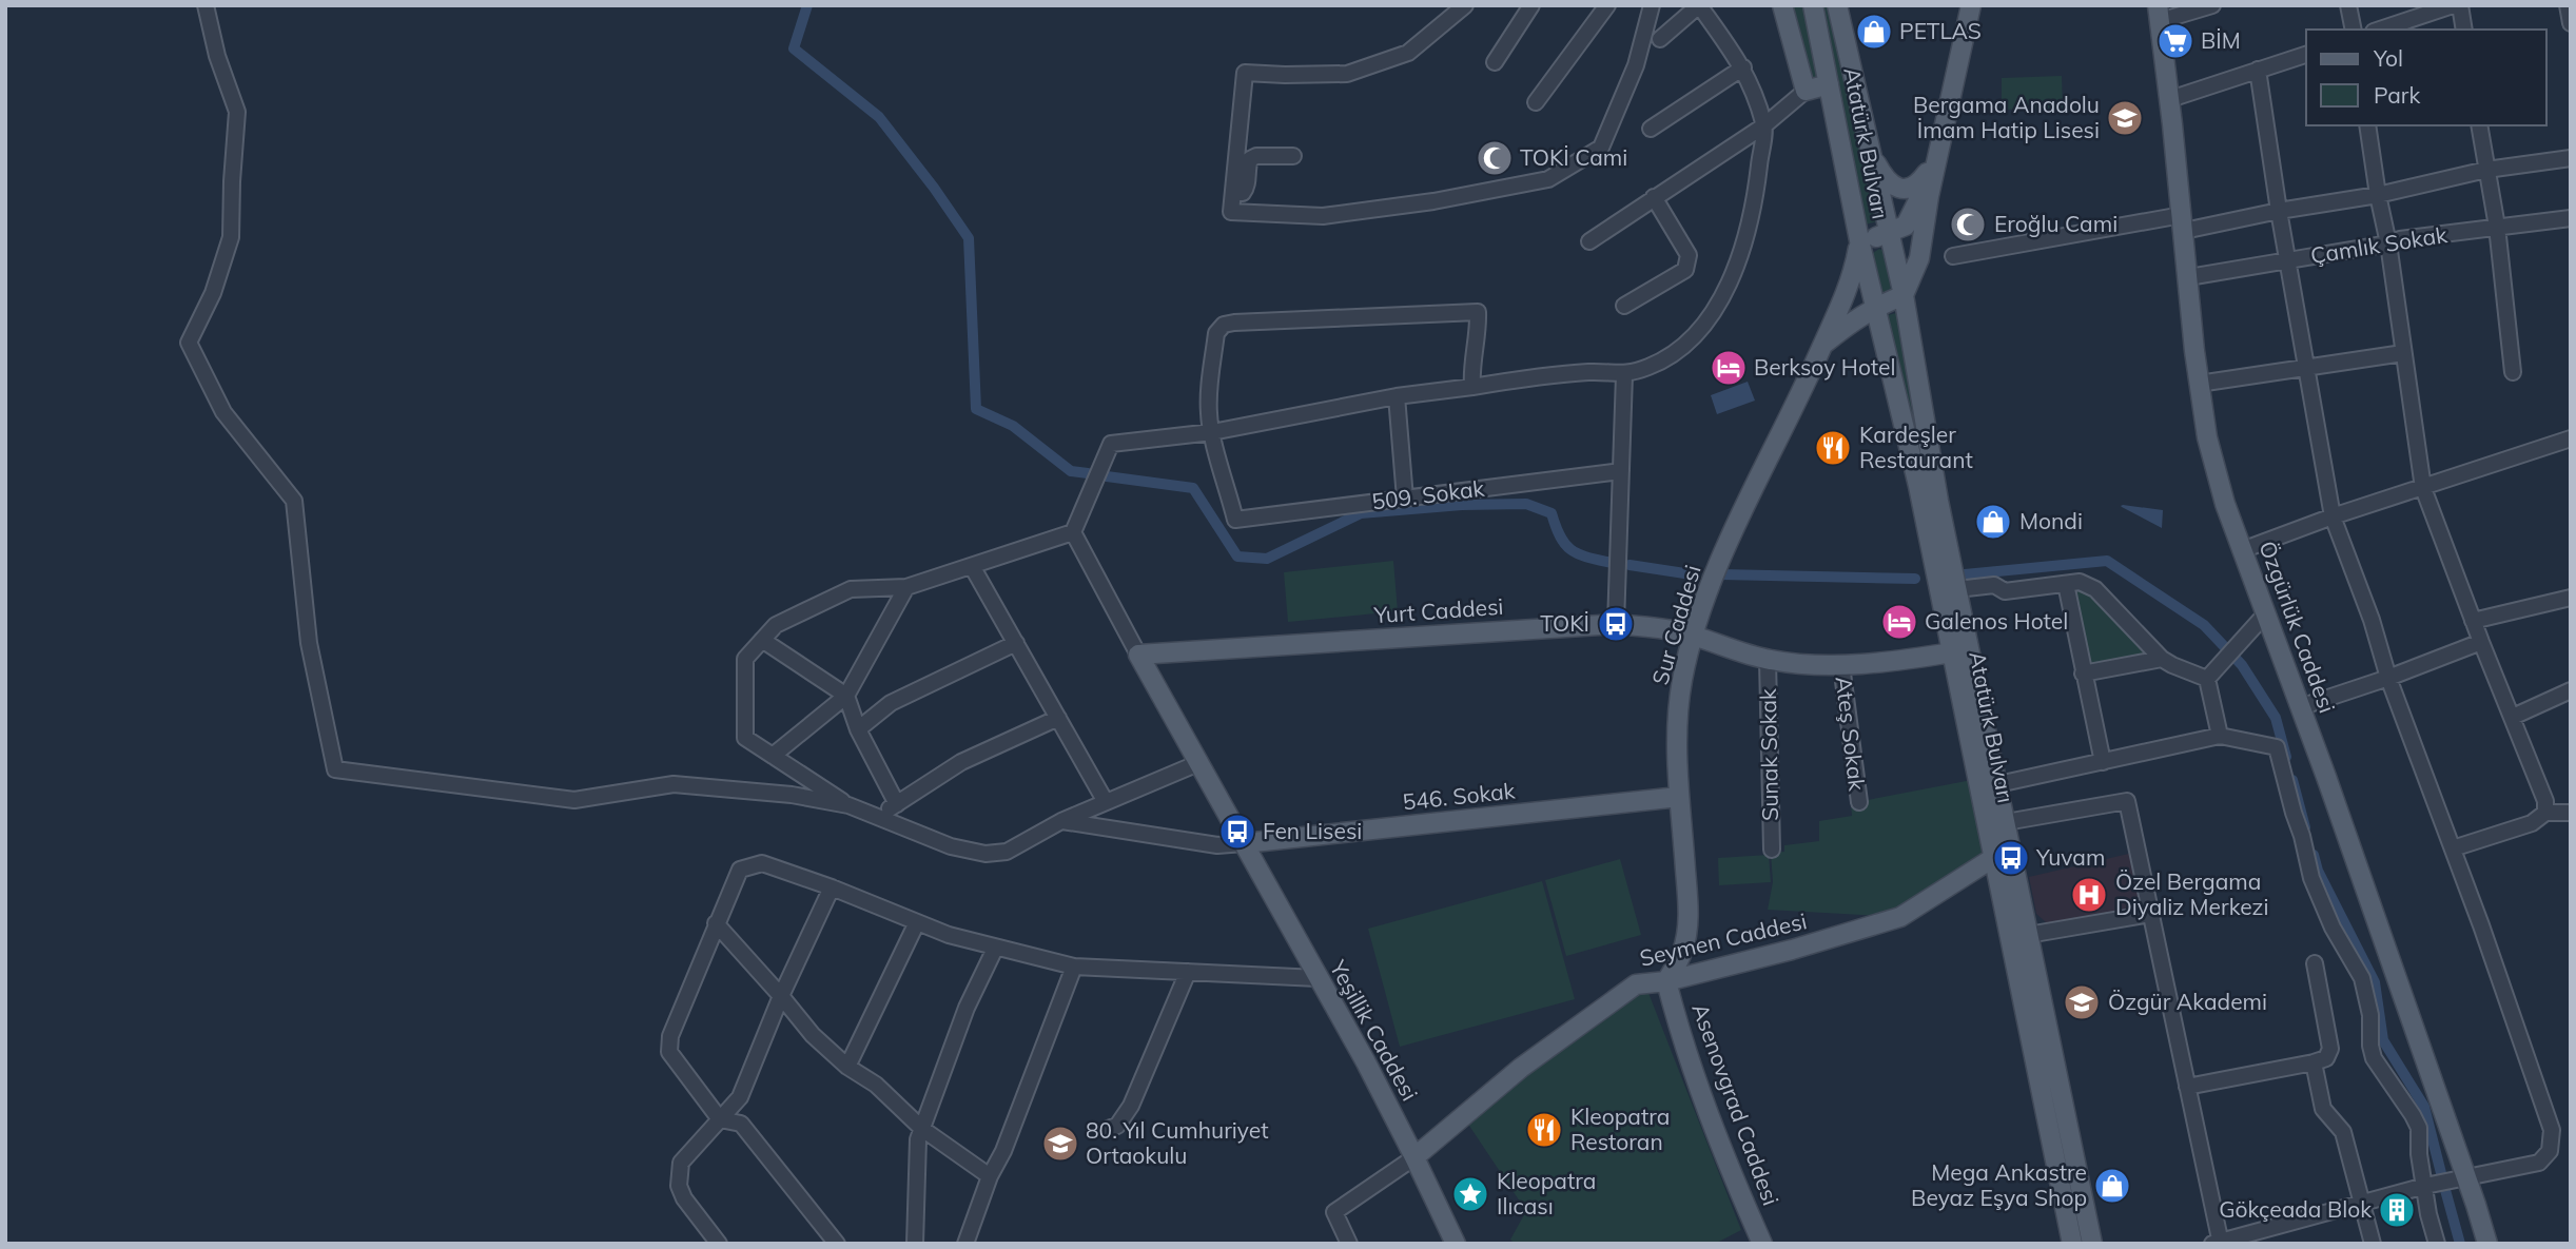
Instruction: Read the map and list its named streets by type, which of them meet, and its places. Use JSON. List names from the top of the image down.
{
  "streets": {
    "main road": [
      "Atatürk Bulvarı",
      "Yurt Caddesi",
      "Sur Caddesi",
      "Özgürlük Caddesi",
      "546. Sokak",
      "Seymen Caddesi",
      "Yeşillik Caddesi",
      "Asenovgrad Caddesi"
    ],
    "street": [
      "Çamlık Sokak",
      "509. Sokak",
      "Ateş Sokak",
      "Sunak Sokak"
    ]
  },
  "crossings": [
    ["Atatürk Bulvarı", "Yurt Caddesi"],
    ["Atatürk Bulvarı", "Sur Caddesi"],
    ["Atatürk Bulvarı", "Seymen Caddesi"],
    ["Çamlık Sokak", "Özgürlük Caddesi"],
    ["Yurt Caddesi", "Sur Caddesi"],
    ["Yurt Caddesi", "Ateş Sokak"],
    ["Yurt Caddesi", "Sunak Sokak"],
    ["Sur Caddesi", "546. Sokak"],
    ["Sur Caddesi", "Seymen Caddesi"],
    ["Sur Caddesi", "Asenovgrad Caddesi"],
    ["546. Sokak", "Yeşillik Caddesi"],
    ["Seymen Caddesi", "Yeşillik Caddesi"],
    ["Seymen Caddesi", "Asenovgrad Caddesi"]
  ],
  "places": {
    "shop": ["PETLAS", "Mondi", "Mega Ankastre Beyaz Eşya Shop"],
    "supermarket": ["BİM"],
    "school or university": ["Bergama Anadolu İmam Hatip Lisesi", "Özgür Akademi", "80. Yıl Cumhuriyet Ortaokulu"],
    "mosque": ["TOKİ Cami", "Eroğlu Cami"],
    "hotel": ["Berksoy Hotel", "Galenos Hotel"],
    "restaurant": ["Kardeşler Restaurant", "Kleopatra Restoran"],
    "bus stop": ["TOKİ", "Fen Lisesi", "Yuvam"],
    "hospital": ["Özel Bergama Diyaliz Merkezi"],
    "place": ["Kleopatra Ilıcası"],
    "building": ["Gökçeada Blok"]
  },
  "legend": ["Yol", "Park"]
}
